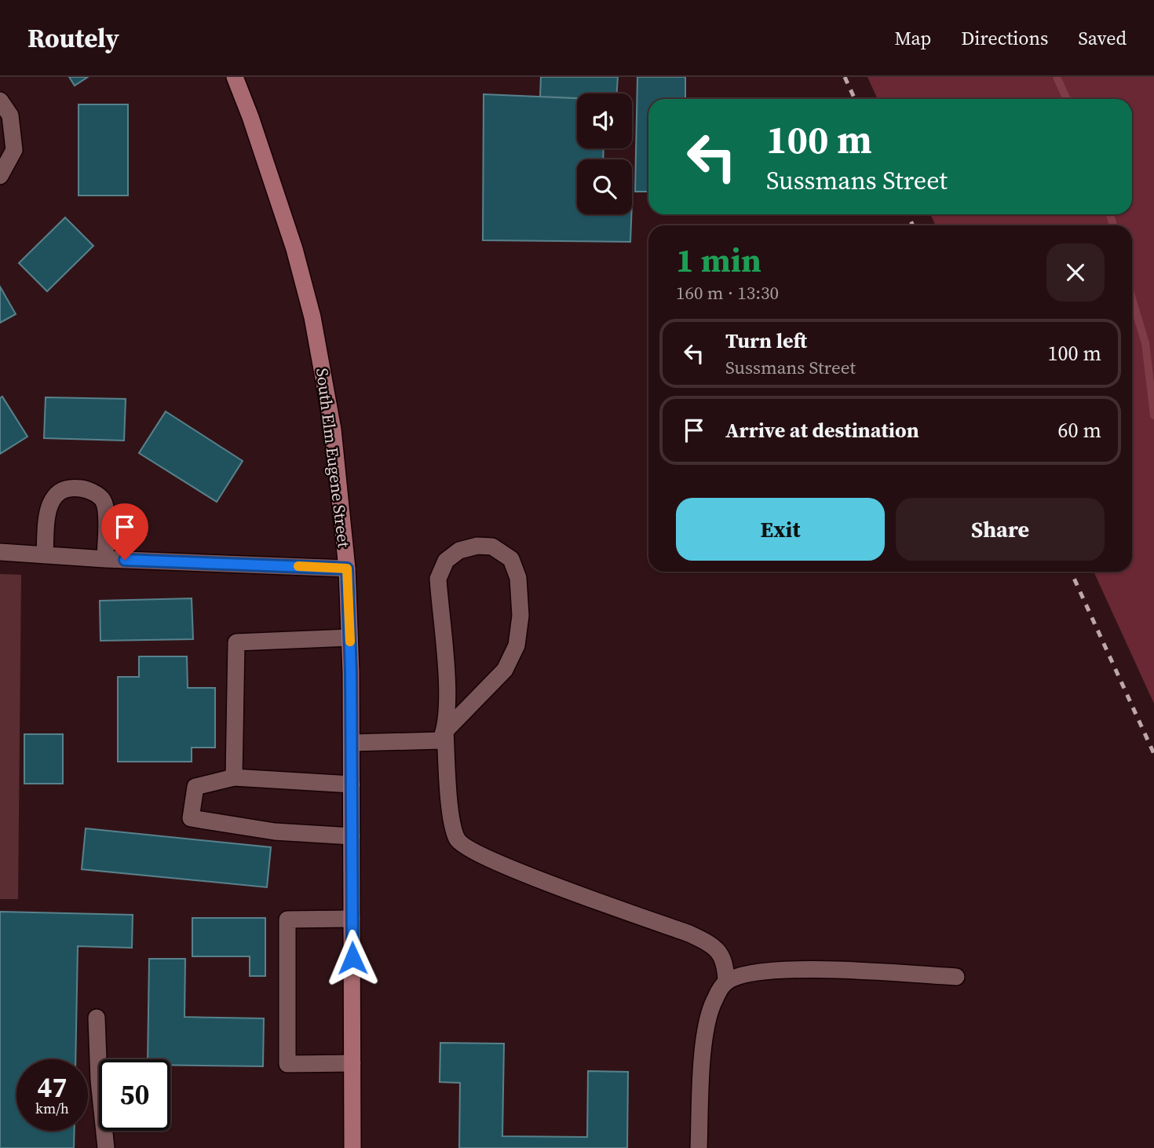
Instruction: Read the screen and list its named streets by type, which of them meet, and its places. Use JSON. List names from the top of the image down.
{
  "streets": {
    "main road": ["South Elm Eugene Street"]
  },
  "page": {
    "header": "Routely",
    "nav": ["Map", "Directions", "Saved"],
    "turn": ["100 m", "Sussmans Street"],
    "heading": ["1 min", "160 m · 13:30"],
    "list": [
      {
        "name": "Turn left",
        "note": "Sussmans Street",
        "value": "100 m"
      },
      {
        "name": "Arrive at destination",
        "value": "60 m"
      }
    ],
    "buttons": ["Exit", "Share"],
    "speed": "47 km/h",
    "limit": "50"
  }
}
